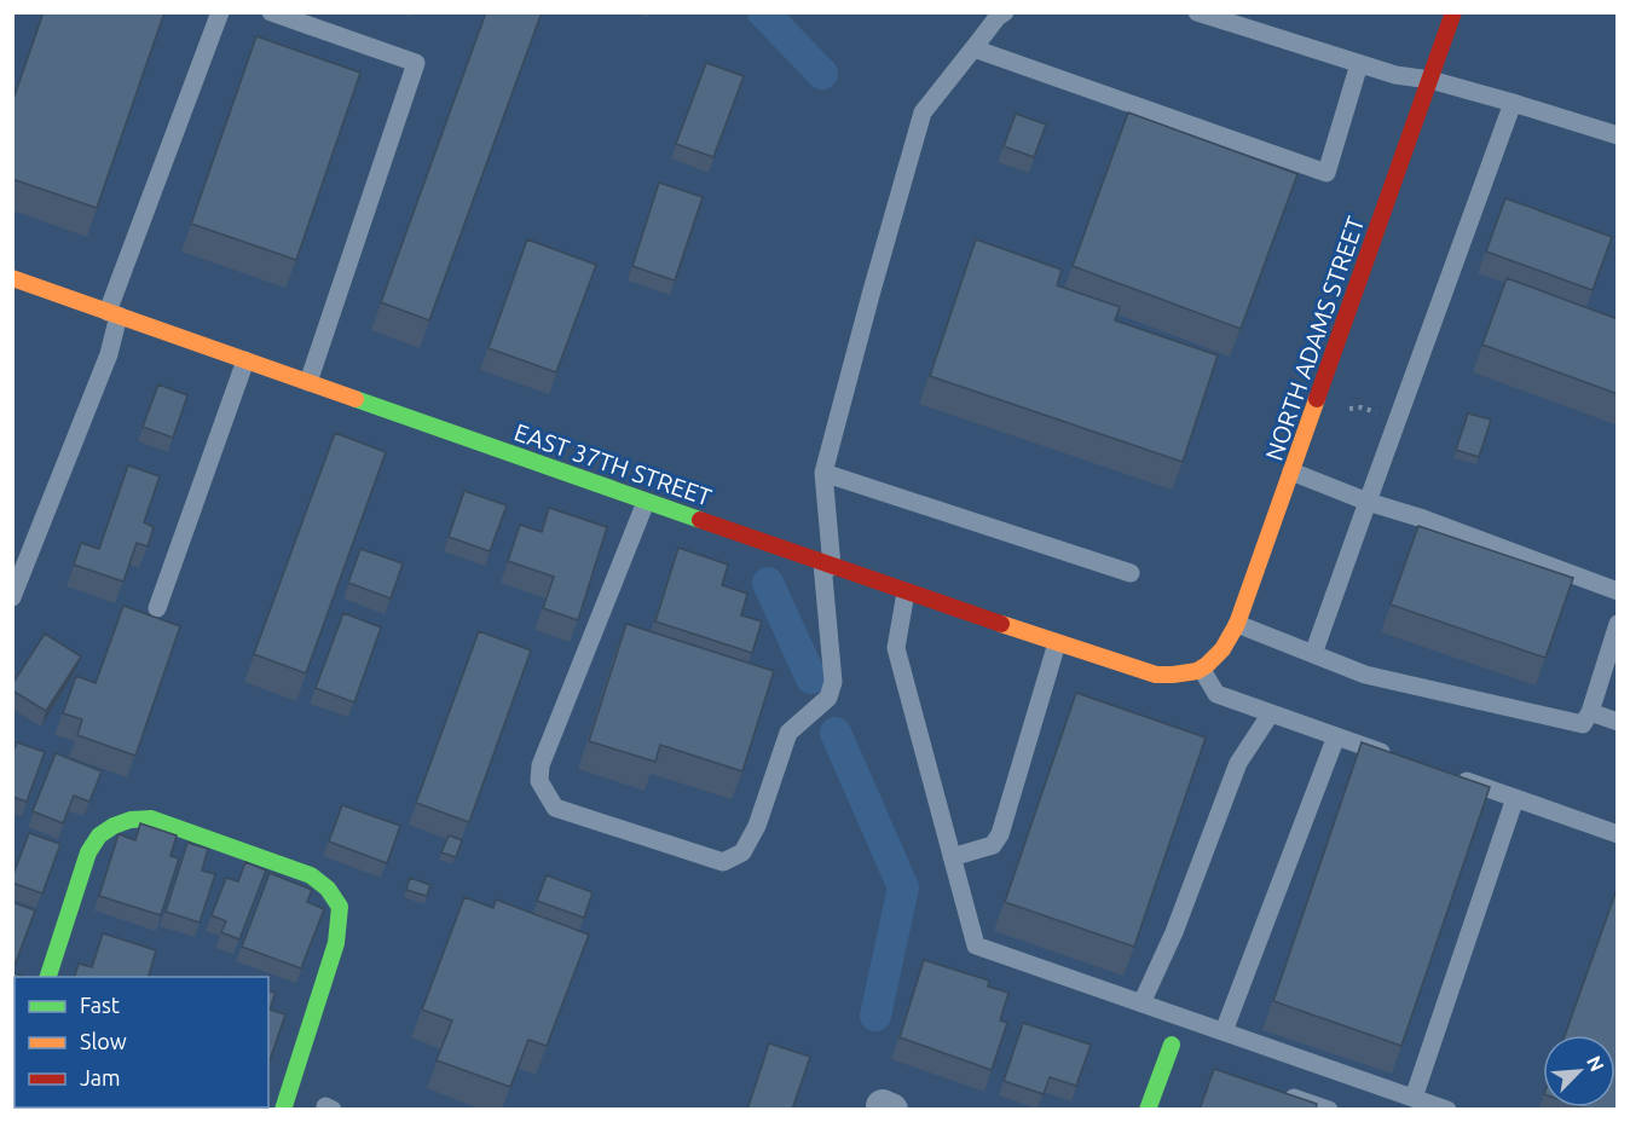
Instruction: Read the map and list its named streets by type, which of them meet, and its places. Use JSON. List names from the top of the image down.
{
  "streets": {
    "street": ["NORTH ADAMS STREET", "EAST 37TH STREET"]
  },
  "crossings": [
    ["NORTH ADAMS STREET", "EAST 37TH STREET"]
  ],
  "legend": ["Fast", "Slow", "Jam"],
  "north": "top right"
}
